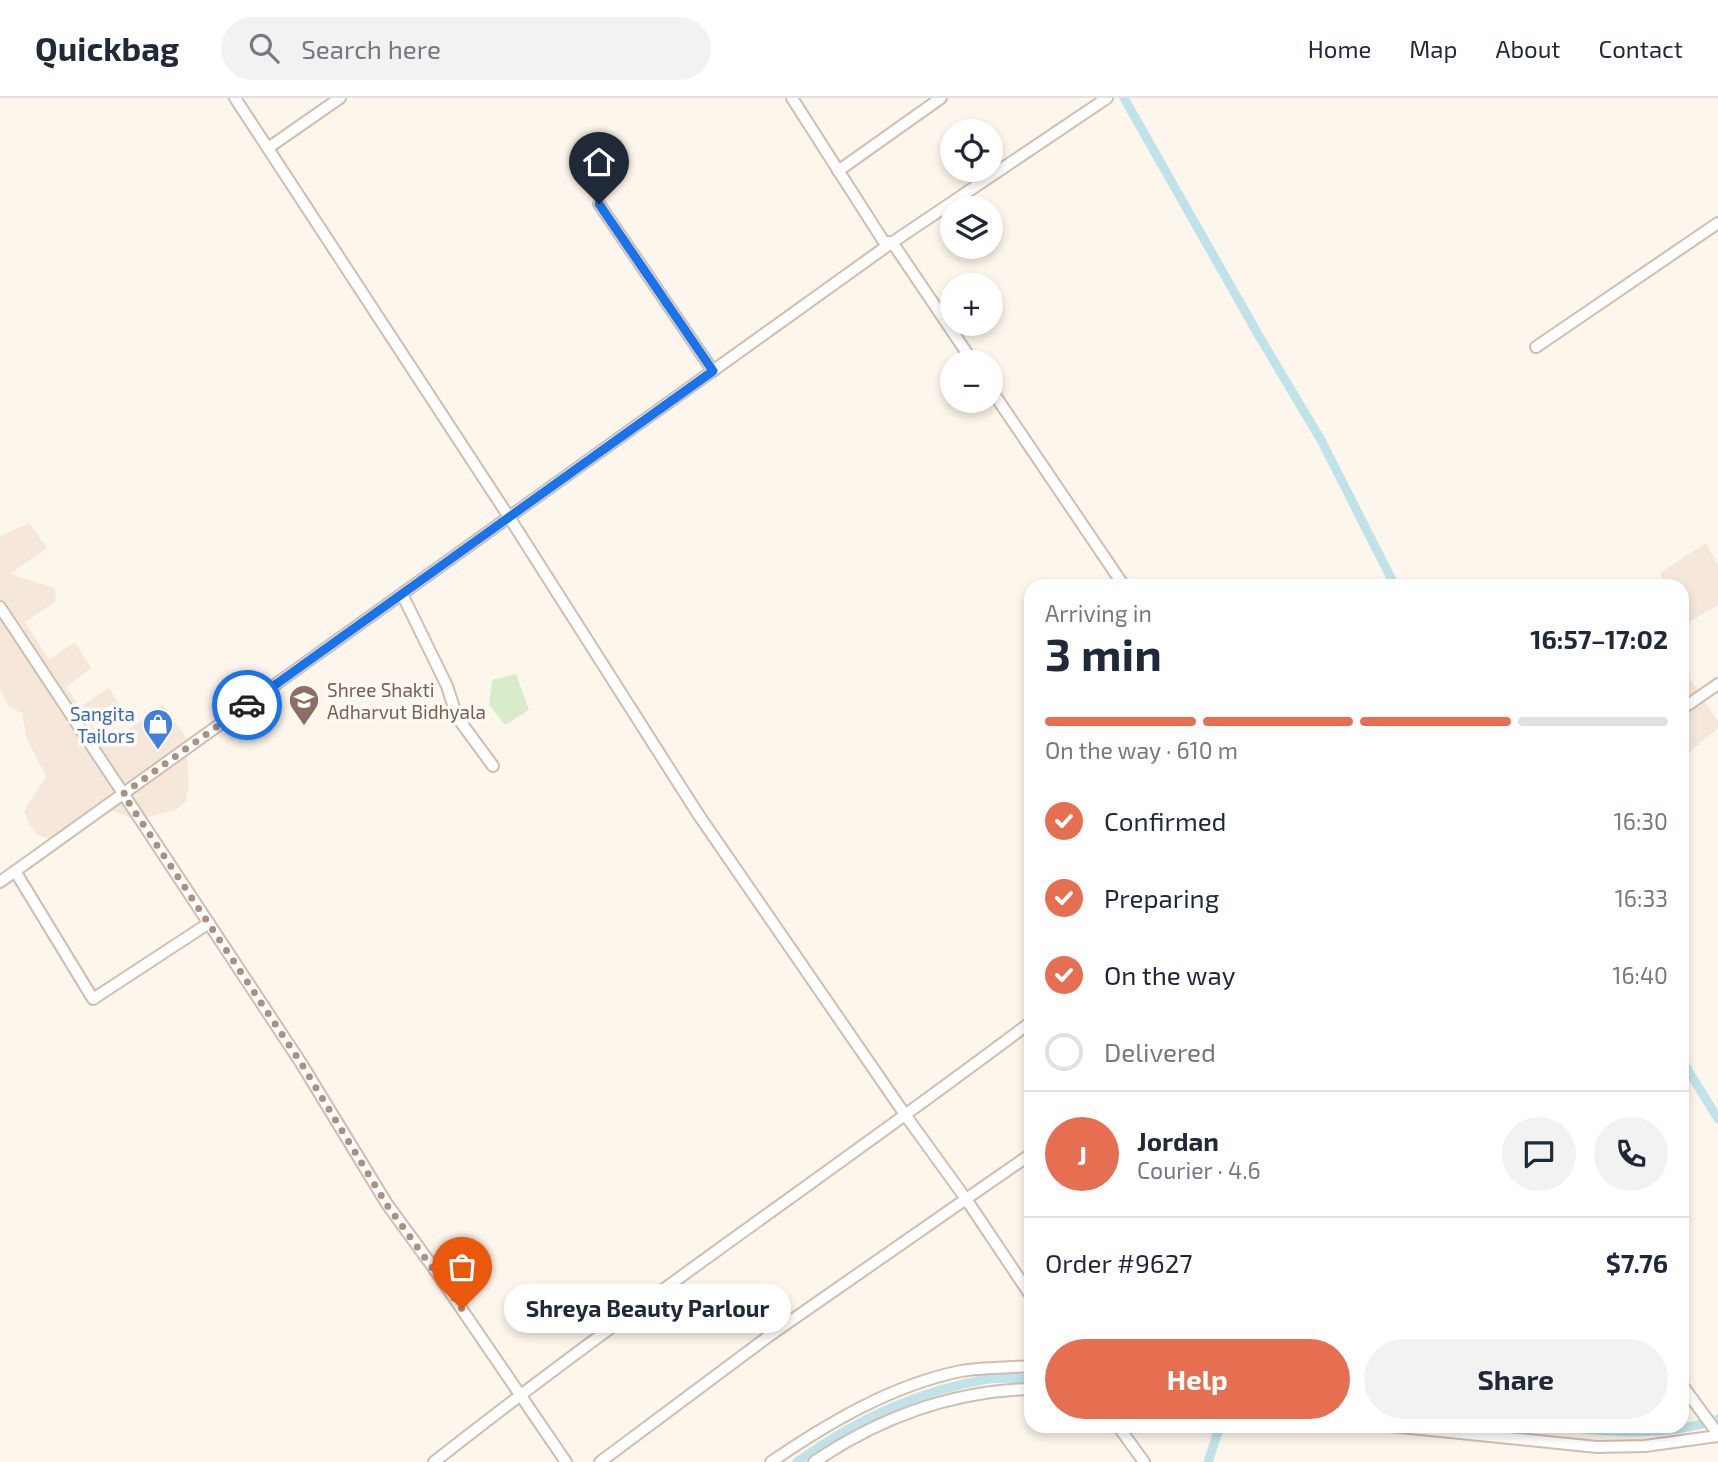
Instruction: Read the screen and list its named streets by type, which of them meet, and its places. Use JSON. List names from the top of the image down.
{
  "places": {
    "school or university": ["Shree Shakti Adharvut Bidhyala"],
    "shop": ["Sangita Tailors"],
    "other": ["Shreya Beauty Parlour"]
  },
  "page": {
    "header": "Quickbag",
    "search": "Search here",
    "nav": [
      "Home",
      "Map",
      "About",
      "Contact"
    ],
    "map_buttons": ["+", "−"],
    "heading": ["3 min", "Arriving in", "16:57–17:02"],
    "panel": [
      "Jordan",
      "Courier · 4.6",
      "Order #9627",
      "$7.76"
    ],
    "bar": "On the way · 610 m",
    "list": [
      ["Confirmed", "16:30"],
      ["Preparing", "16:33"],
      ["On the way", "16:40"],
      "Delivered"
    ],
    "round": "J",
    "bubble": "Shreya Beauty Parlour",
    "buttons": ["Help", "Share"]
  }
}
